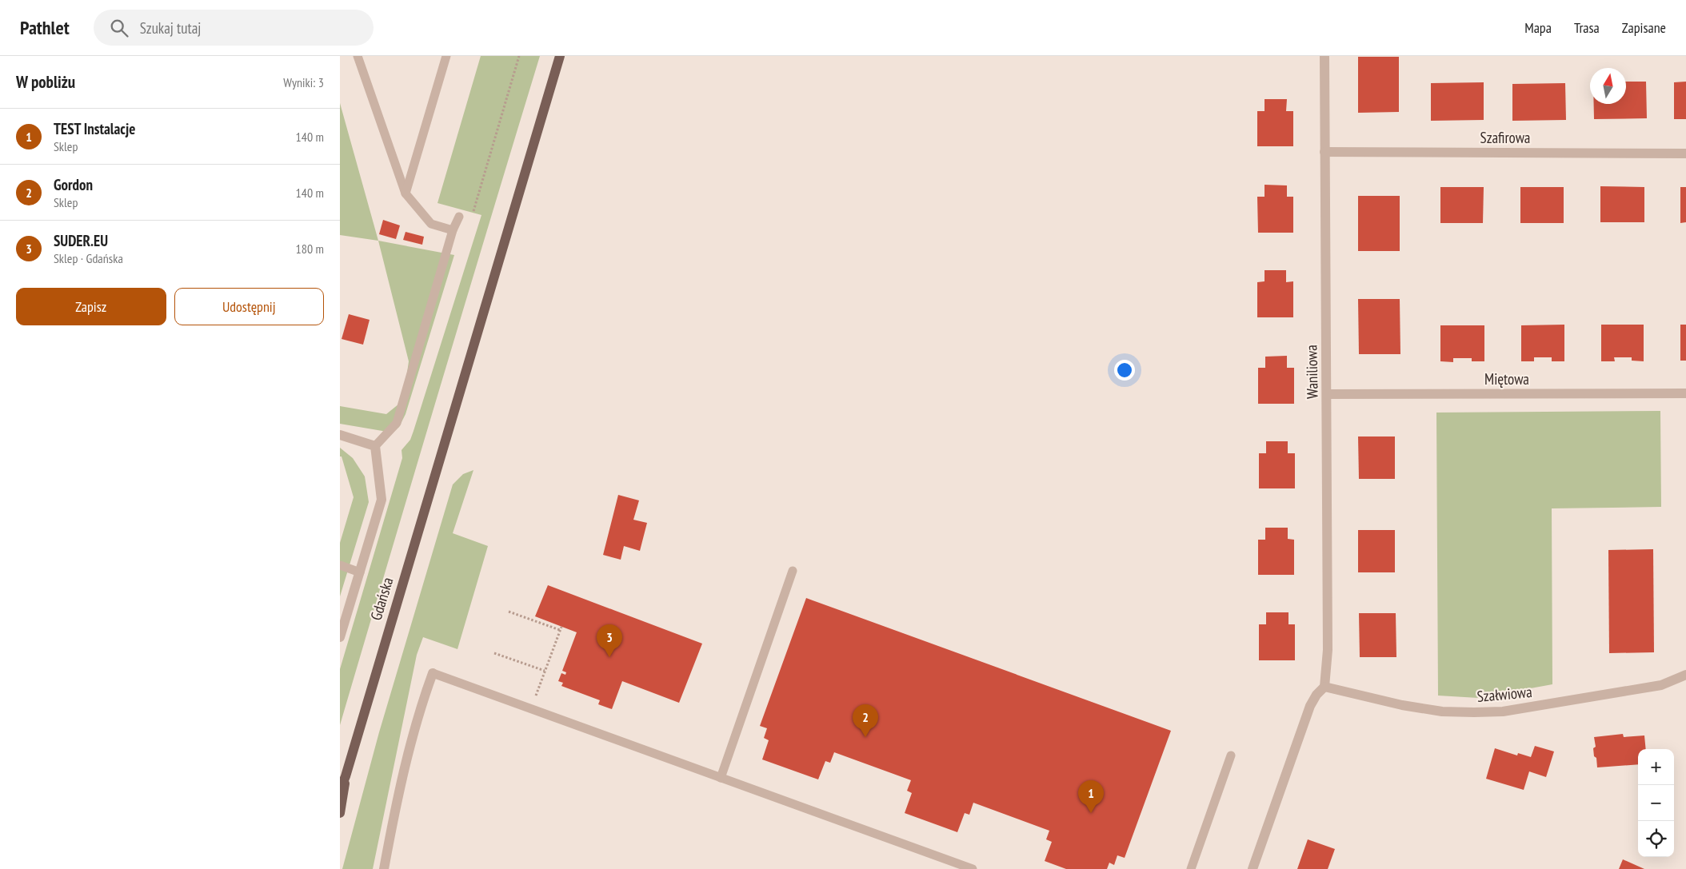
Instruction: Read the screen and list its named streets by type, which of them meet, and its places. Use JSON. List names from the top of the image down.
{
  "streets": {
    "main road": ["Gdańska"],
    "street": [
      "Szafirowa",
      "Waniliowa",
      "Miętowa",
      "Szałwiowa"
    ]
  },
  "crossings": [
    ["Szafirowa", "Waniliowa"],
    ["Waniliowa", "Miętowa"],
    ["Waniliowa", "Szałwiowa"]
  ],
  "north": "top",
  "page": {
    "header": "Pathlet",
    "search": "Szukaj tutaj",
    "nav": ["Mapa", "Trasa", "Zapisane"],
    "heading": ["W pobliżu", "Wyniki: 3"],
    "list": [
      {
        "mark": "1",
        "name": "TEST Instalacje",
        "note": "Sklep",
        "value": "140 m"
      },
      {
        "mark": "2",
        "name": "Gordon",
        "note": "Sklep",
        "value": "140 m"
      },
      {
        "mark": "3",
        "name": "SUDER.EU",
        "note": "Sklep · Gdańska",
        "value": "180 m"
      }
    ],
    "buttons": ["Zapisz", "Udostępnij"],
    "pins": ["3", "2", "1"],
    "map_buttons": ["+", "−"]
  }
}
